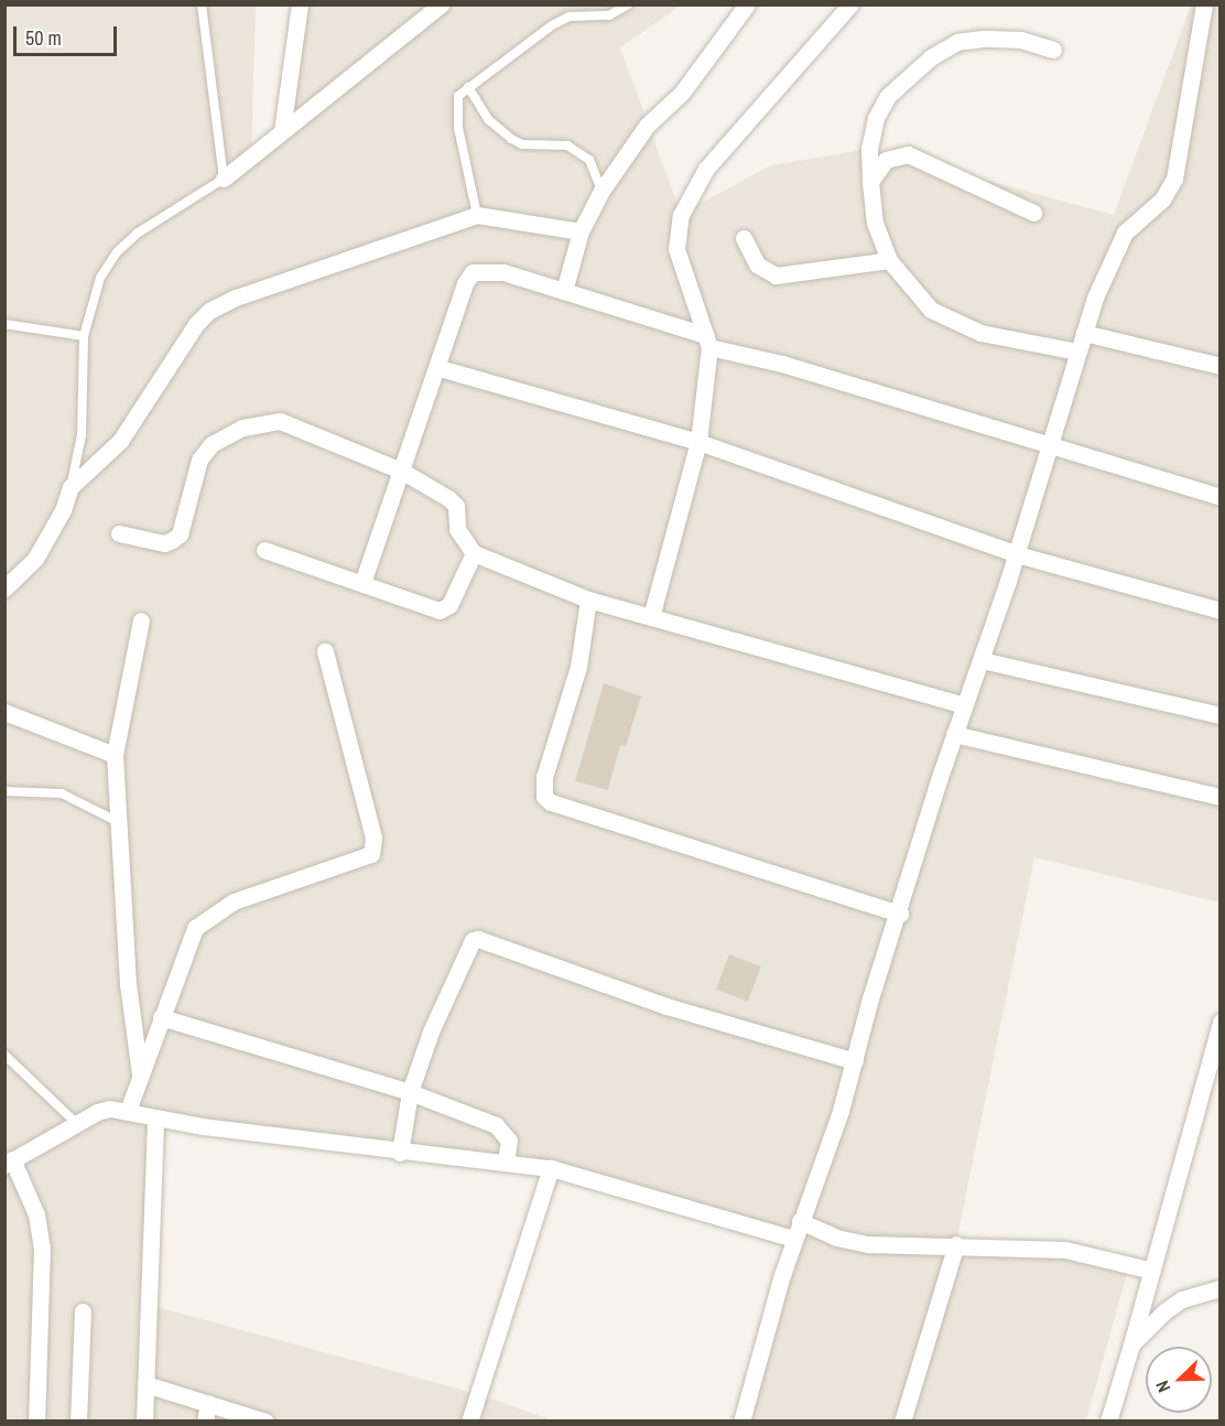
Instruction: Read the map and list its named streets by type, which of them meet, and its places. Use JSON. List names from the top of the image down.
{
  "scale_bar": "50 m",
  "north": "bottom left"
}
